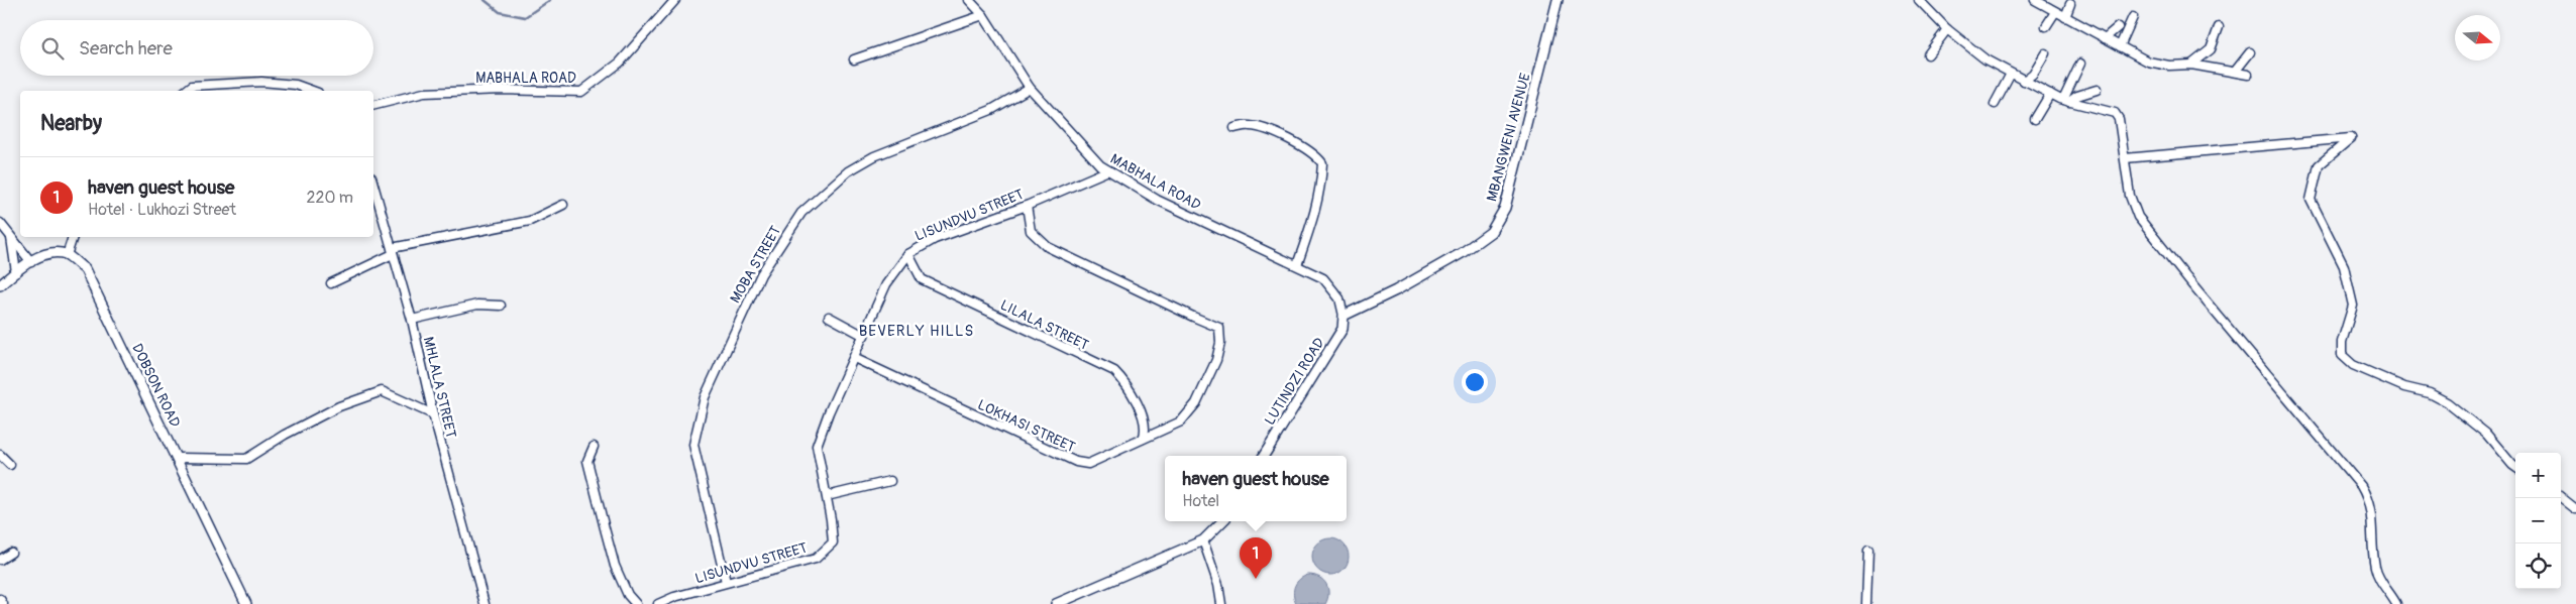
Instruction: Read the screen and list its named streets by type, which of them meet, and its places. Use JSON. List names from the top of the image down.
{
  "streets": {
    "street": [
      "MABHALA ROAD",
      "MBANGWENI AVENUE",
      "LISUNDVU STREET",
      "MOBA STREET",
      "LILALA STREET",
      "LUTINDZI ROAD",
      "DOBSON ROAD",
      "MHLALA STREET",
      "LOKHASI STREET"
    ]
  },
  "crossings": [
    ["MABHALA ROAD", "MBANGWENI AVENUE"],
    ["MABHALA ROAD", "LISUNDVU STREET"],
    ["MABHALA ROAD", "MOBA STREET"],
    ["MABHALA ROAD", "LUTINDZI ROAD"],
    ["MBANGWENI AVENUE", "LUTINDZI ROAD"],
    ["LISUNDVU STREET", "MOBA STREET"],
    ["LISUNDVU STREET", "LILALA STREET"],
    ["LISUNDVU STREET", "LOKHASI STREET"],
    ["LILALA STREET", "LOKHASI STREET"]
  ],
  "districts": ["BEVERLY HILLS"],
  "north": "right",
  "page": {
    "search": "Search here",
    "heading": "Nearby",
    "list": [
      {
        "mark": "1",
        "name": "haven guest house",
        "note": "Hotel · Lukhozi Street",
        "value": "220 m"
      }
    ],
    "map_buttons": ["+", "−"],
    "popup": ["haven guest house", "Hotel"],
    "pins": "1"
  }
}
